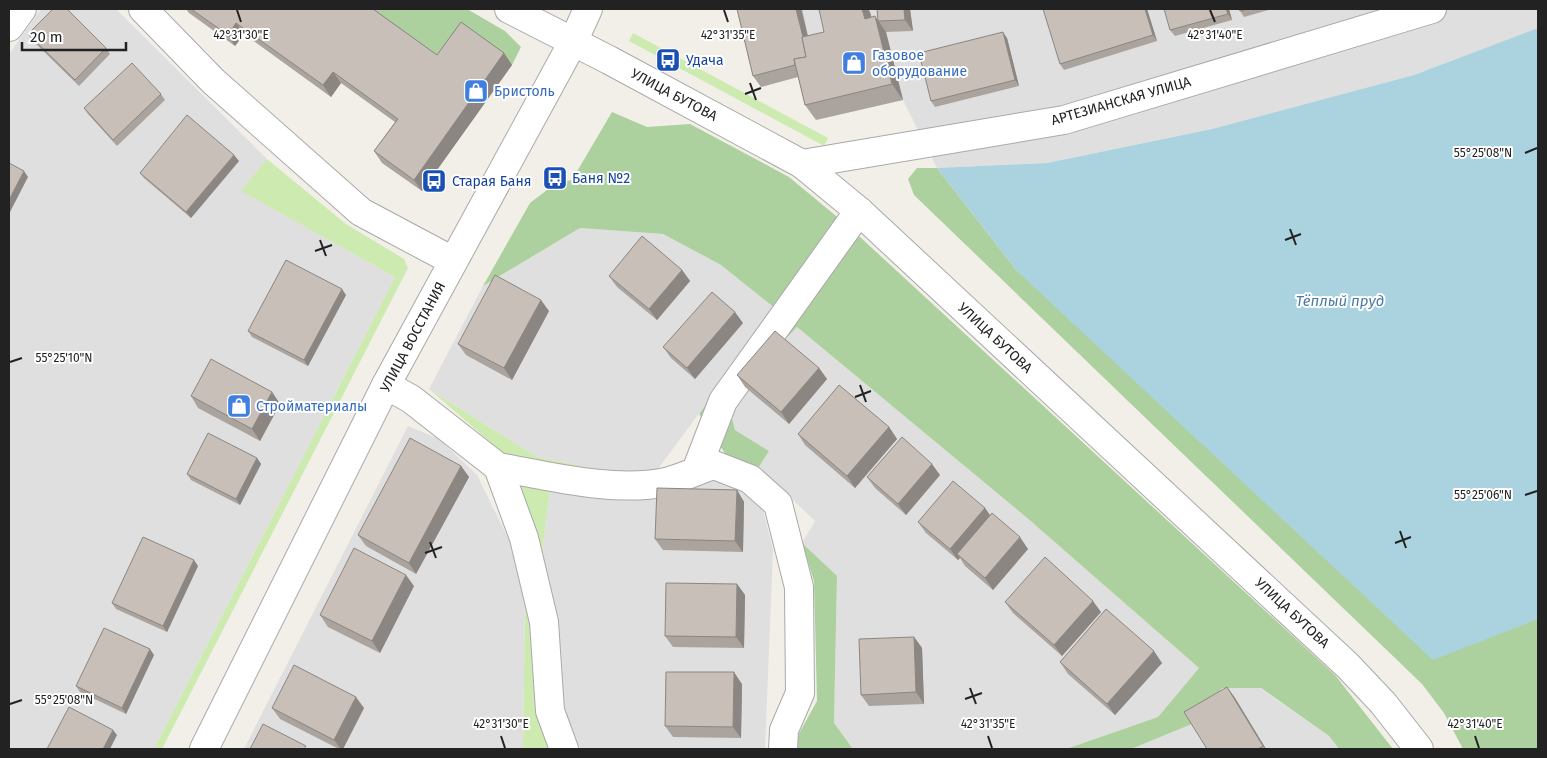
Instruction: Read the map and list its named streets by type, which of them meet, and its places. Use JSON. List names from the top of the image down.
{
  "streets": {
    "street": ["УЛИЦА БУТОВА", "АРТЕЗИАНСКАЯ УЛИЦА", "УЛИЦА ВОССТАНИЯ"]
  },
  "crossings": [
    ["УЛИЦА БУТОВА", "АРТЕЗИАНСКАЯ УЛИЦА"],
    ["УЛИЦА БУТОВА", "УЛИЦА ВОССТАНИЯ"]
  ],
  "water": ["Тёплый пруд"],
  "places": {
    "bus stop": ["Удача", "Баня №2", "Старая Баня"],
    "shop": ["Газовое оборудование", "Бристоль", "Стройматериалы"]
  },
  "scale_bar": "20 m",
  "coordinates": [
    "42°31'30\"E",
    "42°31'35\"E",
    "42°31'40\"E",
    "55°25'08\"N",
    "55°25'10\"N",
    "55°25'06\"N"
  ]
}
